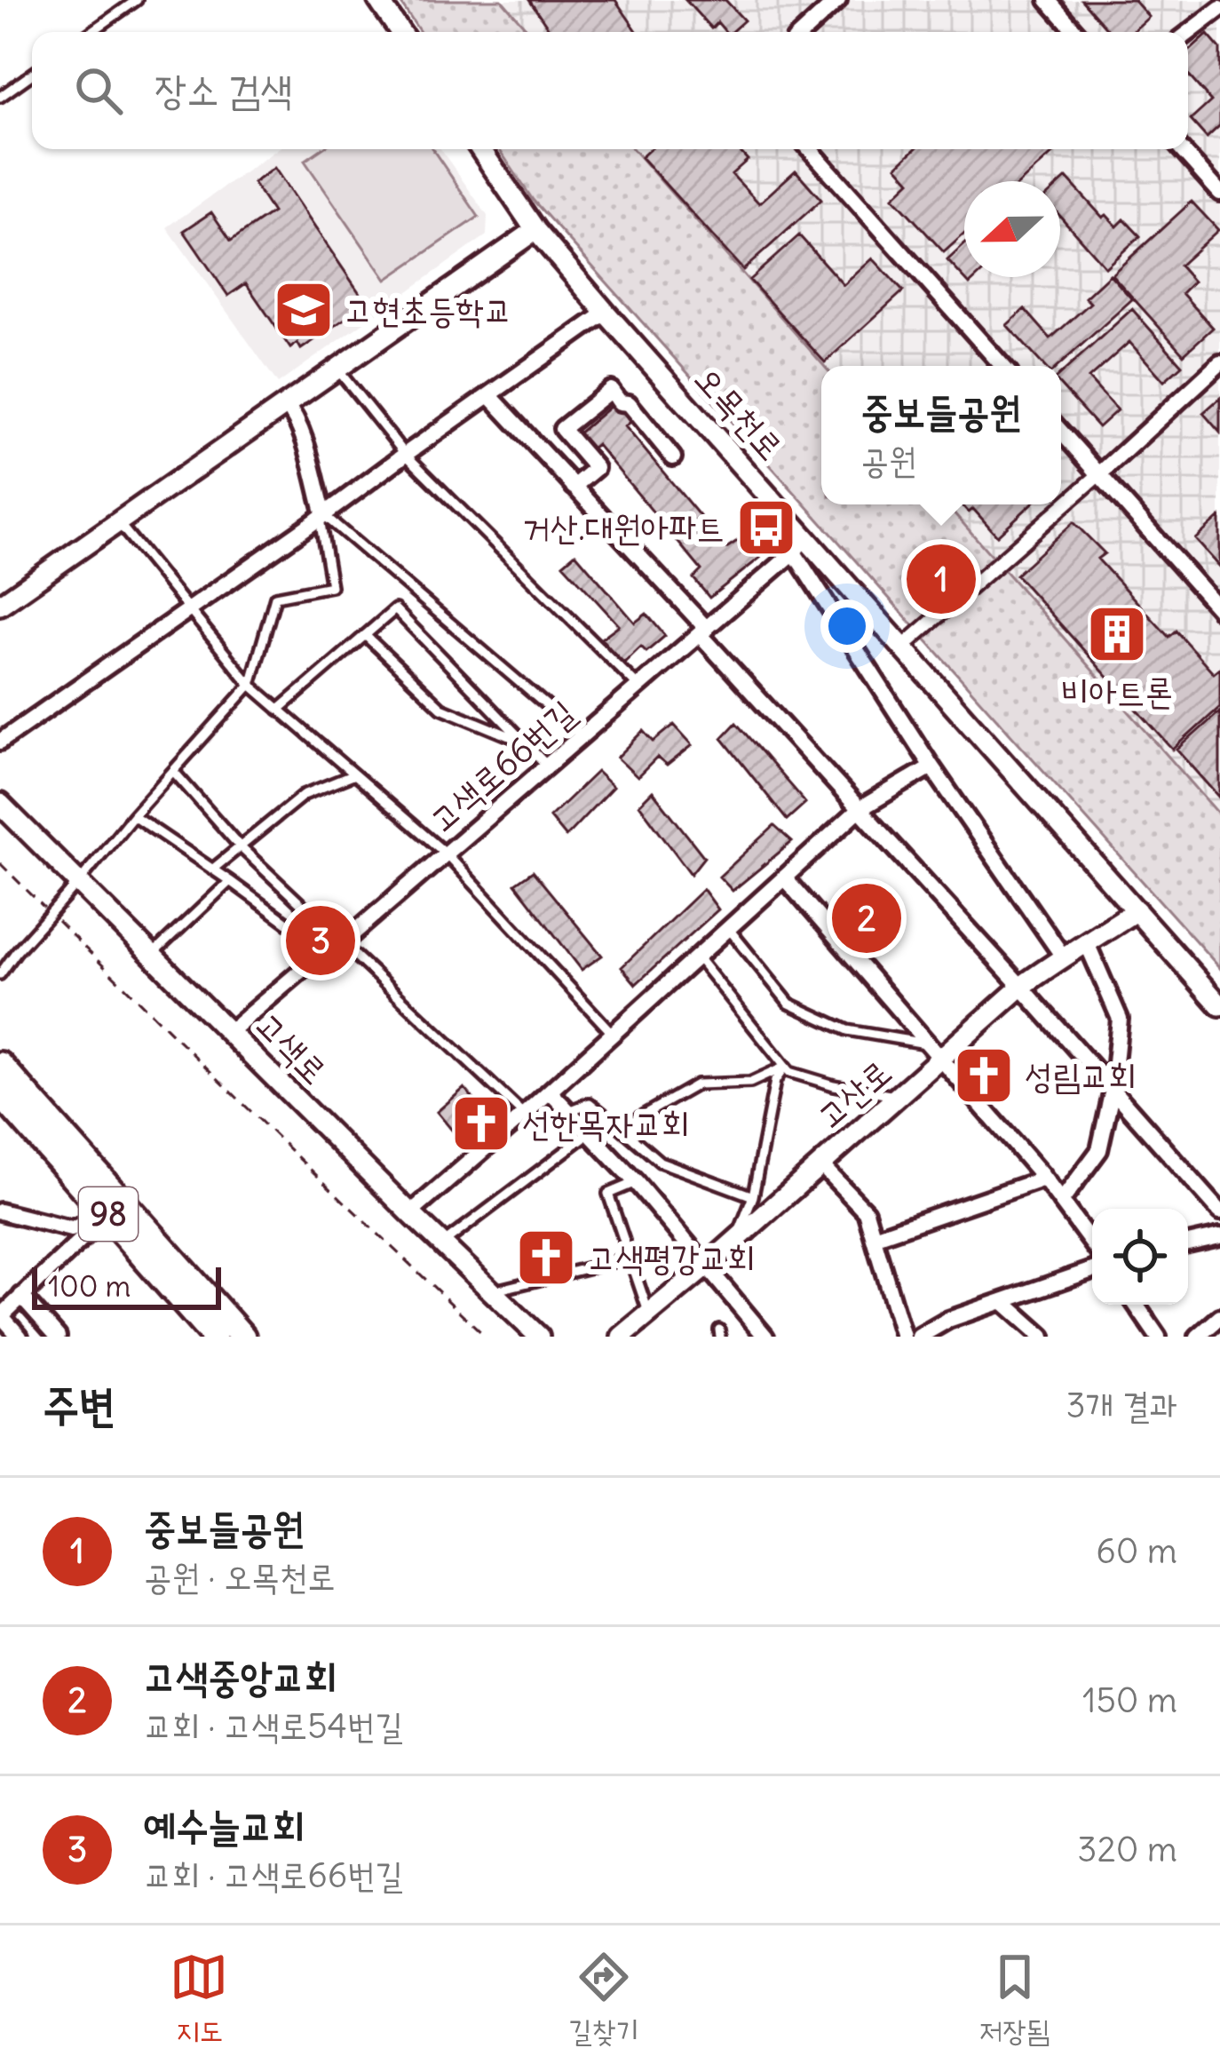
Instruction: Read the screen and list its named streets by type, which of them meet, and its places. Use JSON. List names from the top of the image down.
{
  "streets": {
    "main road": ["98"],
    "street": [
      "오목천로",
      "고색로66번길",
      "고색로",
      "고산로"
    ]
  },
  "crossings": [
    ["오목천로", "고색로66번길"],
    ["오목천로", "고산로"],
    ["고색로66번길", "고색로"]
  ],
  "places": {
    "school or university": ["고현초등학교"],
    "bus stop": ["거산.대원아파트"],
    "building": ["비아트론"],
    "church": ["성림교회", "선한목자교회", "고색평강교회"]
  },
  "scale_bar": "100 m",
  "north": "left",
  "page": {
    "search": "장소 검색",
    "popup": ["중보들공원", "공원"],
    "pins": ["1", "2", "3"],
    "scale": "100 m",
    "heading": ["주변", "3개 결과"],
    "list": [
      {
        "mark": "1",
        "name": "중보들공원",
        "note": "공원 · 오목천로",
        "value": "60 m"
      },
      {
        "mark": "2",
        "name": "고색중앙교회",
        "note": "교회 · 고색로54번길",
        "value": "150 m"
      },
      {
        "mark": "3",
        "name": "예수늘교회",
        "note": "교회 · 고색로66번길",
        "value": "320 m"
      }
    ],
    "nav": ["지도", "길찾기", "저장됨"]
  }
}
